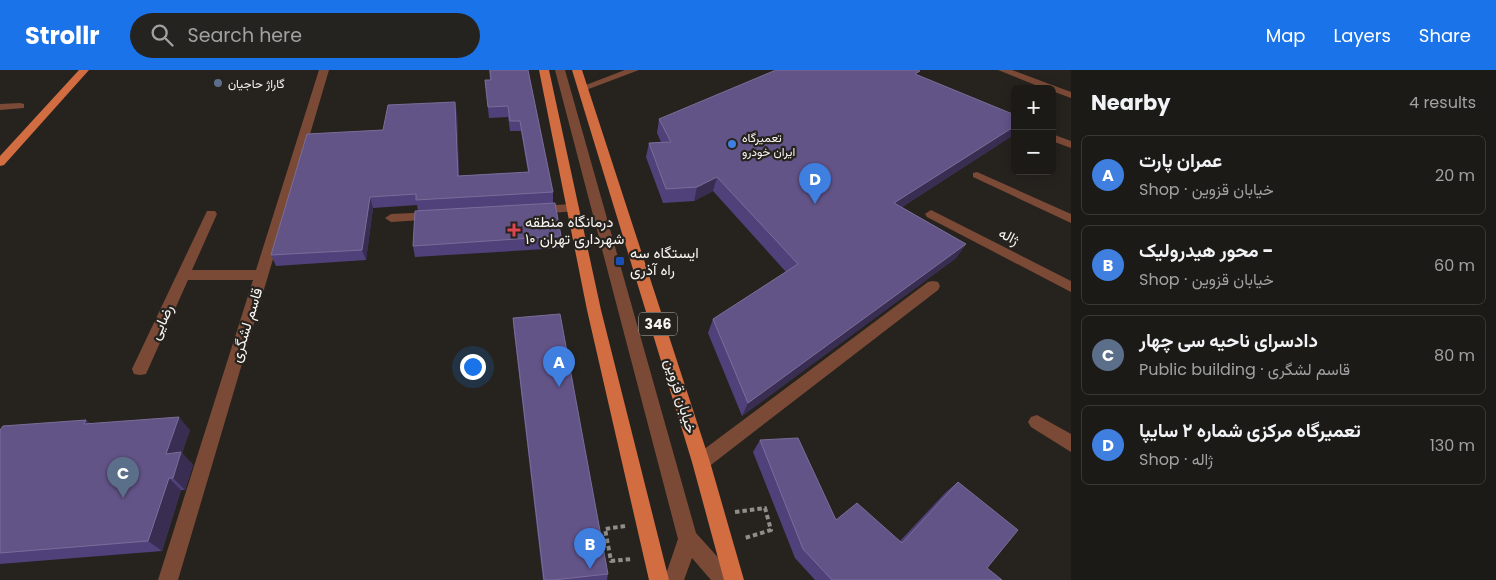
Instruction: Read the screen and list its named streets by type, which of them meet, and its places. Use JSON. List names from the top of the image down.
{
  "streets": {
    "main road": ["346", "خیابان قزوین"],
    "street": ["ژاله", "رضایی", "قاسم لشگری"]
  },
  "places": {
    "other": ["گاراژ حاجیان", "تعمیرگاه ایران خودرو"],
    "health": ["درمانگاه منطقه ۱۰ شهرداری تهران"],
    "transit": ["ایستگاه سه راه آذری"]
  },
  "page": {
    "header": "Strollr",
    "search": "Search here",
    "nav": ["Map", "Layers", "Share"],
    "heading": ["Nearby", "4 results"],
    "map_buttons": ["+", "−"],
    "list": [
      {
        "mark": "A",
        "name": "عمران پارت",
        "note": "Shop · خیابان قزوین",
        "value": "20 m"
      },
      {
        "mark": "B",
        "name": "محور هیدرولیک -",
        "note": "Shop · خیابان قزوین",
        "value": "60 m"
      },
      {
        "mark": "C",
        "name": "دادسرای ناحیه سی چهار",
        "note": "Public building · قاسم لشگری",
        "value": "80 m"
      },
      {
        "mark": "D",
        "name": "تعمیرگاه مرکزی شماره ۲ سایپا",
        "note": "Shop · ژاله",
        "value": "130 m"
      }
    ],
    "pins": [
      "D",
      "A",
      "C",
      "B"
    ]
  }
}
